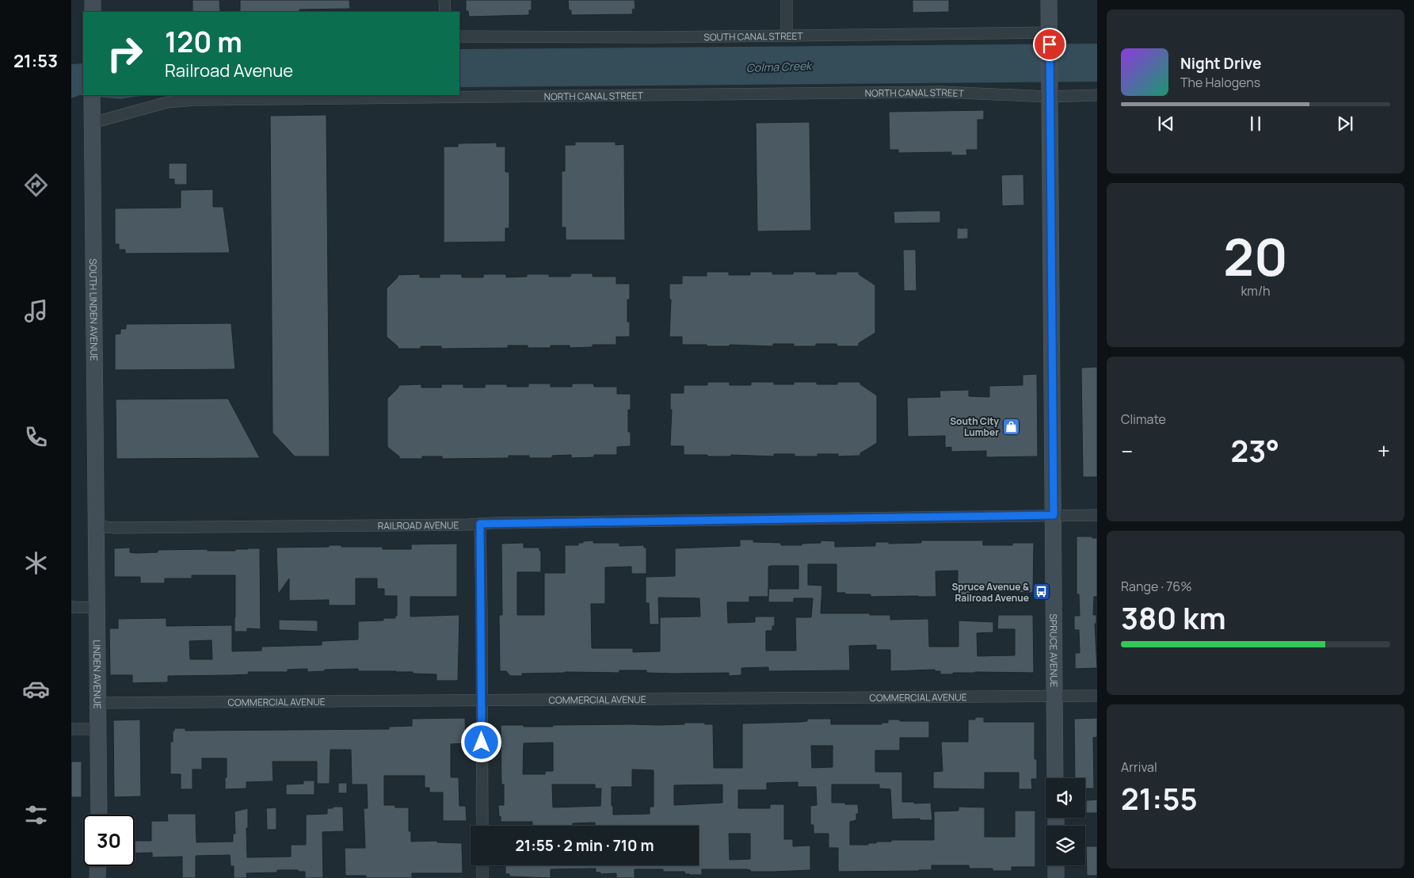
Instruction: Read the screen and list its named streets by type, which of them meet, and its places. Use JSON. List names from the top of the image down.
{
  "streets": {
    "main road": ["SOUTH LINDEN AVENUE", "SPRUCE AVENUE", "LINDEN AVENUE"],
    "street": [
      "SOUTH CANAL STREET",
      "NORTH CANAL STREET",
      "RAILROAD AVENUE",
      "COMMERCIAL AVENUE"
    ]
  },
  "crossings": [
    ["SOUTH CANAL STREET", "SPRUCE AVENUE"],
    ["NORTH CANAL STREET", "SOUTH LINDEN AVENUE"],
    ["NORTH CANAL STREET", "SPRUCE AVENUE"],
    ["SOUTH LINDEN AVENUE", "RAILROAD AVENUE"],
    ["SOUTH LINDEN AVENUE", "LINDEN AVENUE"],
    ["RAILROAD AVENUE", "SPRUCE AVENUE"],
    ["RAILROAD AVENUE", "LINDEN AVENUE"],
    ["SPRUCE AVENUE", "COMMERCIAL AVENUE"],
    ["LINDEN AVENUE", "COMMERCIAL AVENUE"]
  ],
  "water": ["Colma Creek"],
  "places": {
    "shop": ["South City Lumber"],
    "bus stop": ["Spruce Avenue & Railroad Avenue"]
  },
  "page": {
    "tabs": "21:53",
    "turn": ["120 m", "Railroad Avenue"],
    "song": ["Night Drive", "The Halogens"],
    "tile": [
      ["20", "km/h"],
      "Climate",
      ["Range · 76%", "380 km"],
      ["Arrival", "21:55"]
    ],
    "heat": ["−", "23°", "+"],
    "limit": "30",
    "trip": "21:55 · 2 min · 710 m"
  }
}
